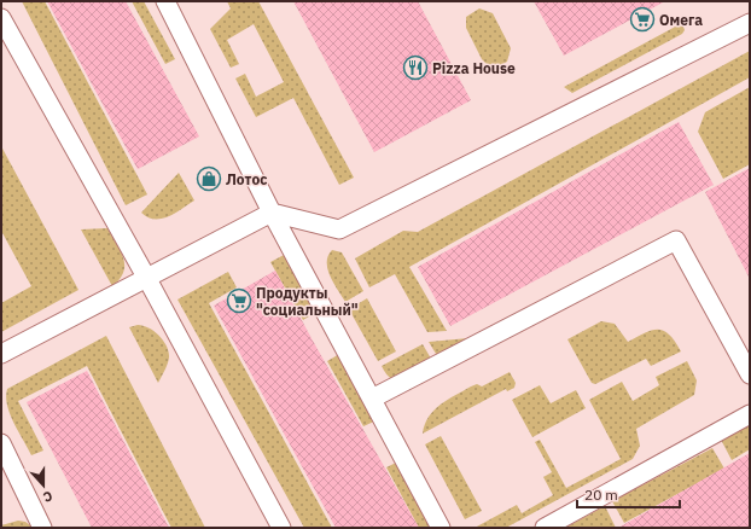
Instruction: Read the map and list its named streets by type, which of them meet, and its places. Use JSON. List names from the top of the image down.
{
  "places": {
    "supermarket": ["Омега", "Продукты \"социальный\""],
    "restaurant": ["Pizza House"],
    "shop": ["Лотос"]
  },
  "scale_bar": "20 m",
  "north": "bottom"
}
